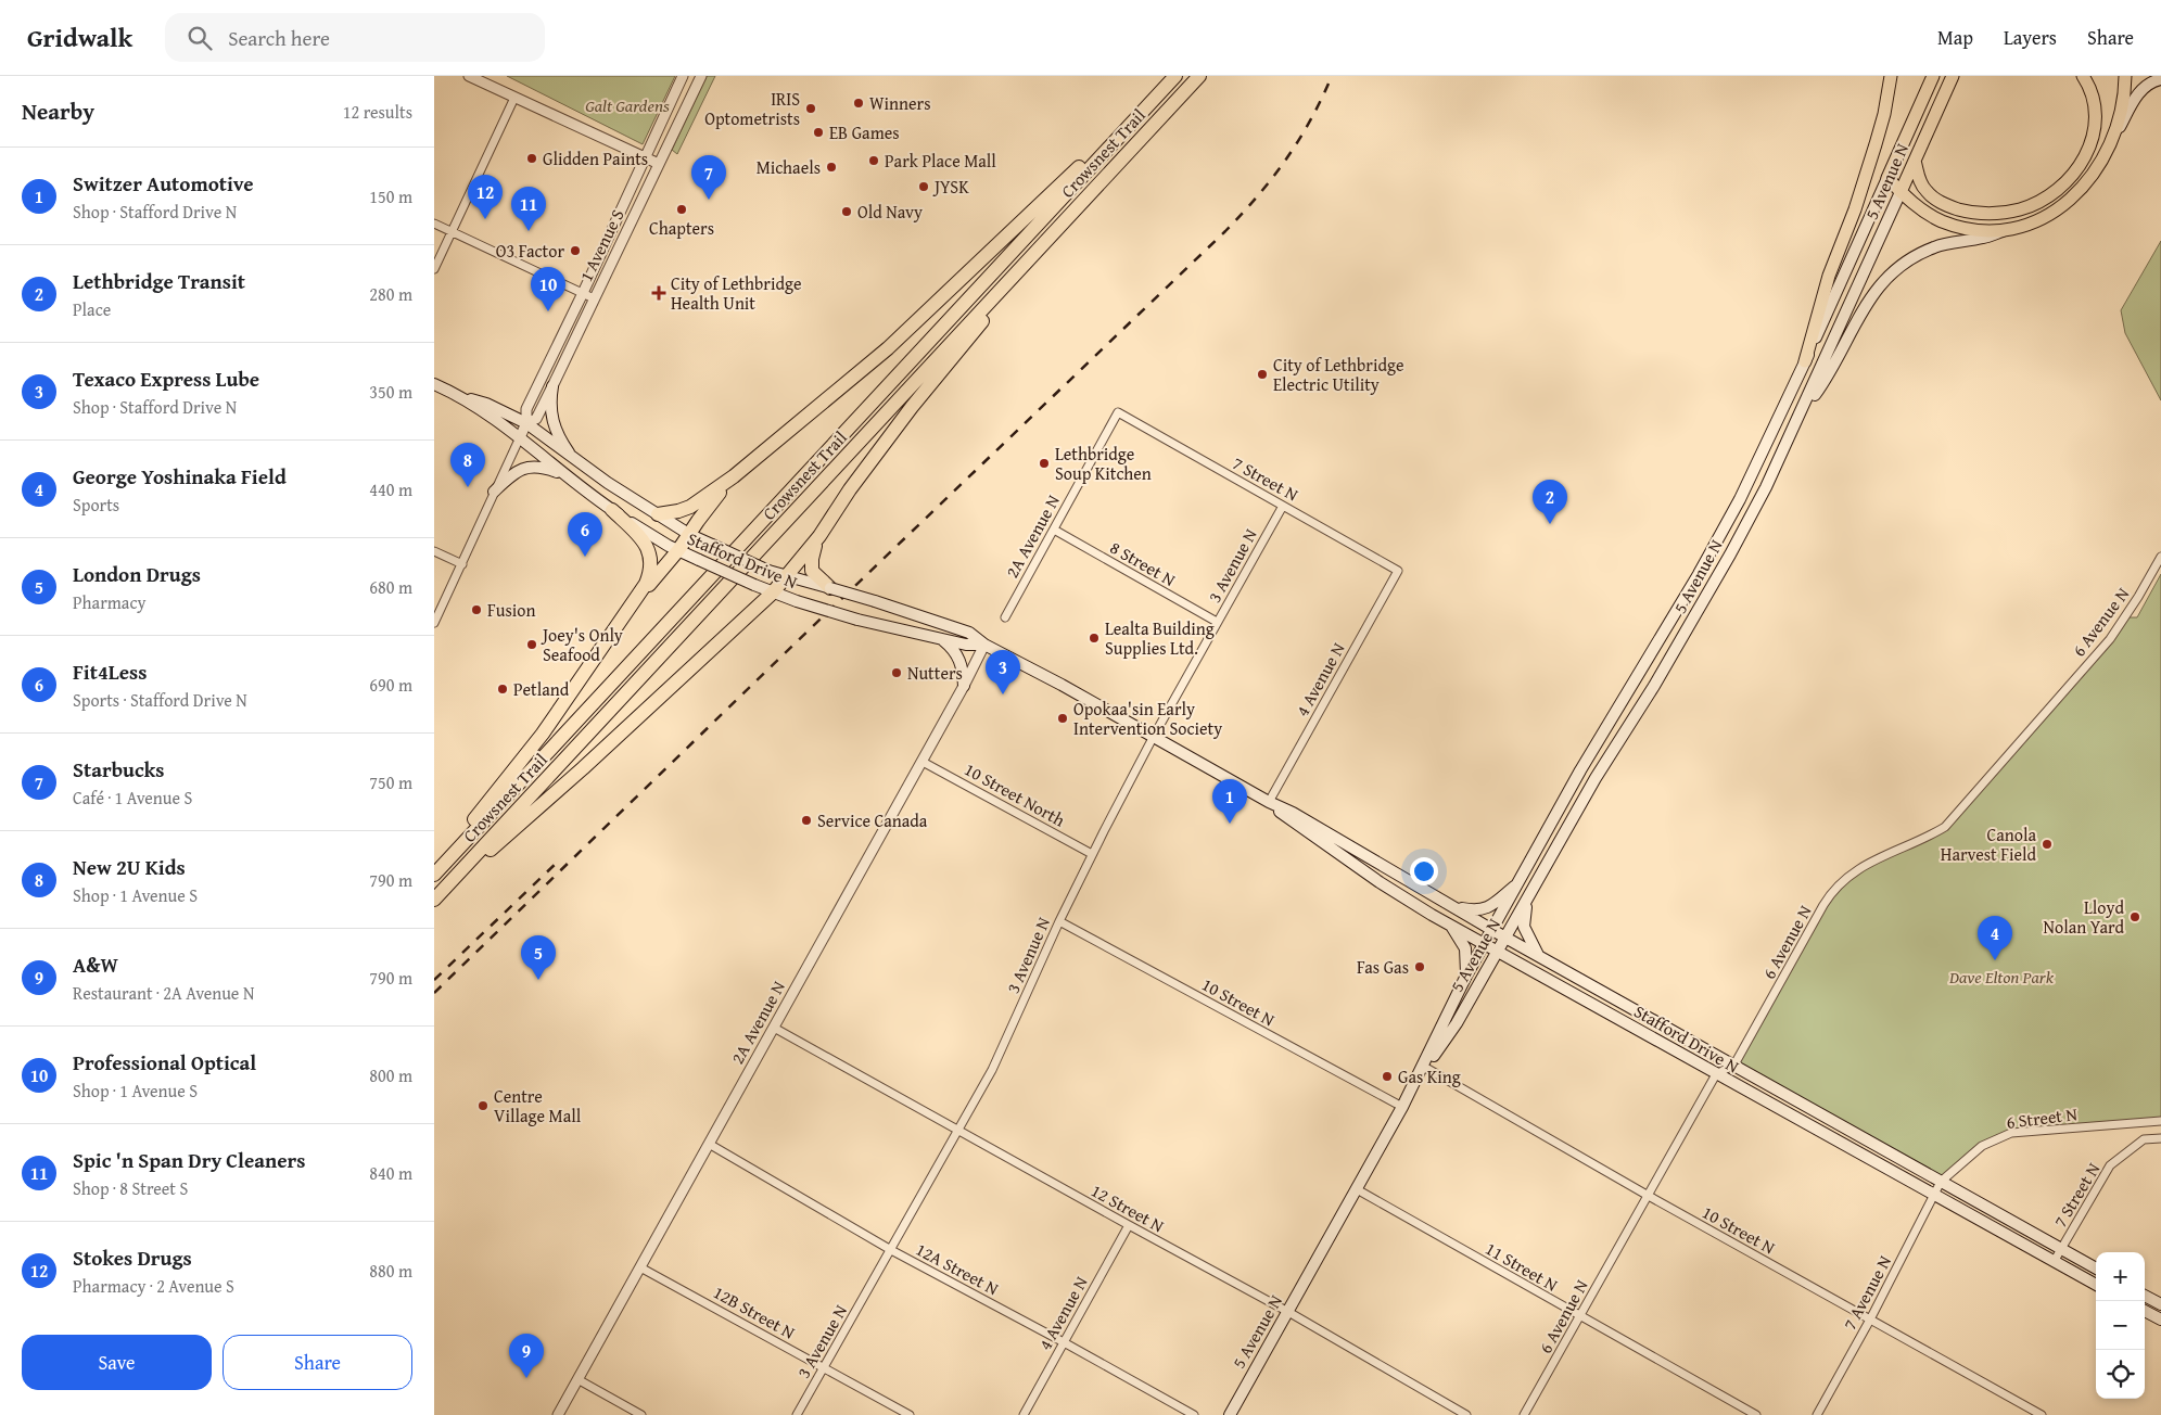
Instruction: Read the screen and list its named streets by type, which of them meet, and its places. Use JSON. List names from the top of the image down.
{
  "streets": {
    "highway": ["Crowsnest Trail"],
    "main road": ["5 Avenue N", "Stafford Drive N"],
    "street": [
      "1 Avenue S",
      "7 Street N",
      "2A Avenue N",
      "8 Street N",
      "3 Avenue N",
      "6 Avenue N",
      "4 Avenue N",
      "10 Street North",
      "10 Street N",
      "6 Street N",
      "12 Street N",
      "11 Street N",
      "12A Street N",
      "7 Avenue N",
      "12B Street N"
    ]
  },
  "crossings": [
    ["5 Avenue N", "Stafford Drive N"],
    ["5 Avenue N", "10 Street N"],
    ["5 Avenue N", "12 Street N"],
    ["5 Avenue N", "11 Street N"],
    ["1 Avenue S", "Stafford Drive N"],
    ["7 Street N", "2A Avenue N"],
    ["7 Street N", "Stafford Drive N"],
    ["7 Street N", "3 Avenue N"],
    ["7 Street N", "4 Avenue N"],
    ["2A Avenue N", "Stafford Drive N"],
    ["2A Avenue N", "8 Street N"],
    ["2A Avenue N", "10 Street North"],
    ["2A Avenue N", "12 Street N"],
    ["2A Avenue N", "12A Street N"],
    ["2A Avenue N", "12B Street N"],
    ["Stafford Drive N", "3 Avenue N"],
    ["Stafford Drive N", "6 Avenue N"],
    ["Stafford Drive N", "4 Avenue N"],
    ["Stafford Drive N", "6 Street N"],
    ["Stafford Drive N", "7 Avenue N"],
    ["8 Street N", "3 Avenue N"],
    ["3 Avenue N", "10 Street North"],
    ["3 Avenue N", "10 Street N"],
    ["3 Avenue N", "12 Street N"],
    ["3 Avenue N", "12A Street N"],
    ["3 Avenue N", "12B Street N"],
    ["6 Avenue N", "10 Street N"],
    ["6 Avenue N", "11 Street N"],
    ["4 Avenue N", "12 Street N"],
    ["4 Avenue N", "12A Street N"],
    ["10 Street N", "7 Avenue N"],
    ["6 Street N", "7 Avenue N"]
  ],
  "parks": ["Galt Gardens", "Dave Elton Park"],
  "places": {
    "other": [
      "Winners",
      "IRIS Optometrists",
      "EB Games",
      "Glidden Paints",
      "Park Place Mall",
      "Michaels",
      "JYSK",
      "Chapters",
      "Old Navy",
      "O3 Factor",
      "City of Lethbridge Electric Utility",
      "Lethbridge Soup Kitchen",
      "Fusion",
      "Lealta Building Supplies Ltd.",
      "Joey's Only Seafood",
      "Nutters",
      "Petland",
      "Opokaa'sin Early Intervention Society",
      "Service Canada",
      "Canola Harvest Field",
      "Lloyd Nolan Yard",
      "Fas Gas",
      "Gas King",
      "Centre Village Mall"
    ],
    "health": ["City of Lethbridge Health Unit"]
  },
  "page": {
    "header": "Gridwalk",
    "search": "Search here",
    "nav": ["Map", "Layers", "Share"],
    "heading": ["Nearby", "12 results"],
    "list": [
      {
        "mark": "1",
        "name": "Switzer Automotive",
        "note": "Shop · Stafford Drive N",
        "value": "150 m"
      },
      {
        "mark": "2",
        "name": "Lethbridge Transit",
        "note": "Place",
        "value": "280 m"
      },
      {
        "mark": "3",
        "name": "Texaco Express Lube",
        "note": "Shop · Stafford Drive N",
        "value": "350 m"
      },
      {
        "mark": "4",
        "name": "George Yoshinaka Field",
        "note": "Sports",
        "value": "440 m"
      },
      {
        "mark": "5",
        "name": "London Drugs",
        "note": "Pharmacy",
        "value": "680 m"
      },
      {
        "mark": "6",
        "name": "Fit4Less",
        "note": "Sports · Stafford Drive N",
        "value": "690 m"
      },
      {
        "mark": "7",
        "name": "Starbucks",
        "note": "Café · 1 Avenue S",
        "value": "750 m"
      },
      {
        "mark": "8",
        "name": "New 2U Kids",
        "note": "Shop · 1 Avenue S",
        "value": "790 m"
      },
      {
        "mark": "9",
        "name": "A&W",
        "note": "Restaurant · 2A Avenue N",
        "value": "790 m"
      },
      {
        "mark": "10",
        "name": "Professional Optical",
        "note": "Shop · 1 Avenue S",
        "value": "800 m"
      },
      {
        "mark": "11",
        "name": "Spic 'n Span Dry Cleaners",
        "note": "Shop · 8 Street S",
        "value": "840 m"
      },
      {
        "mark": "12",
        "name": "Stokes Drugs",
        "note": "Pharmacy · 2 Avenue S",
        "value": "880 m"
      }
    ],
    "pins": [
      "7",
      "12",
      "11",
      "10",
      "8",
      "2",
      "6",
      "3",
      "1",
      "4",
      "5",
      "9"
    ],
    "map_buttons": ["+", "−"],
    "buttons": ["Save", "Share"]
  }
}
